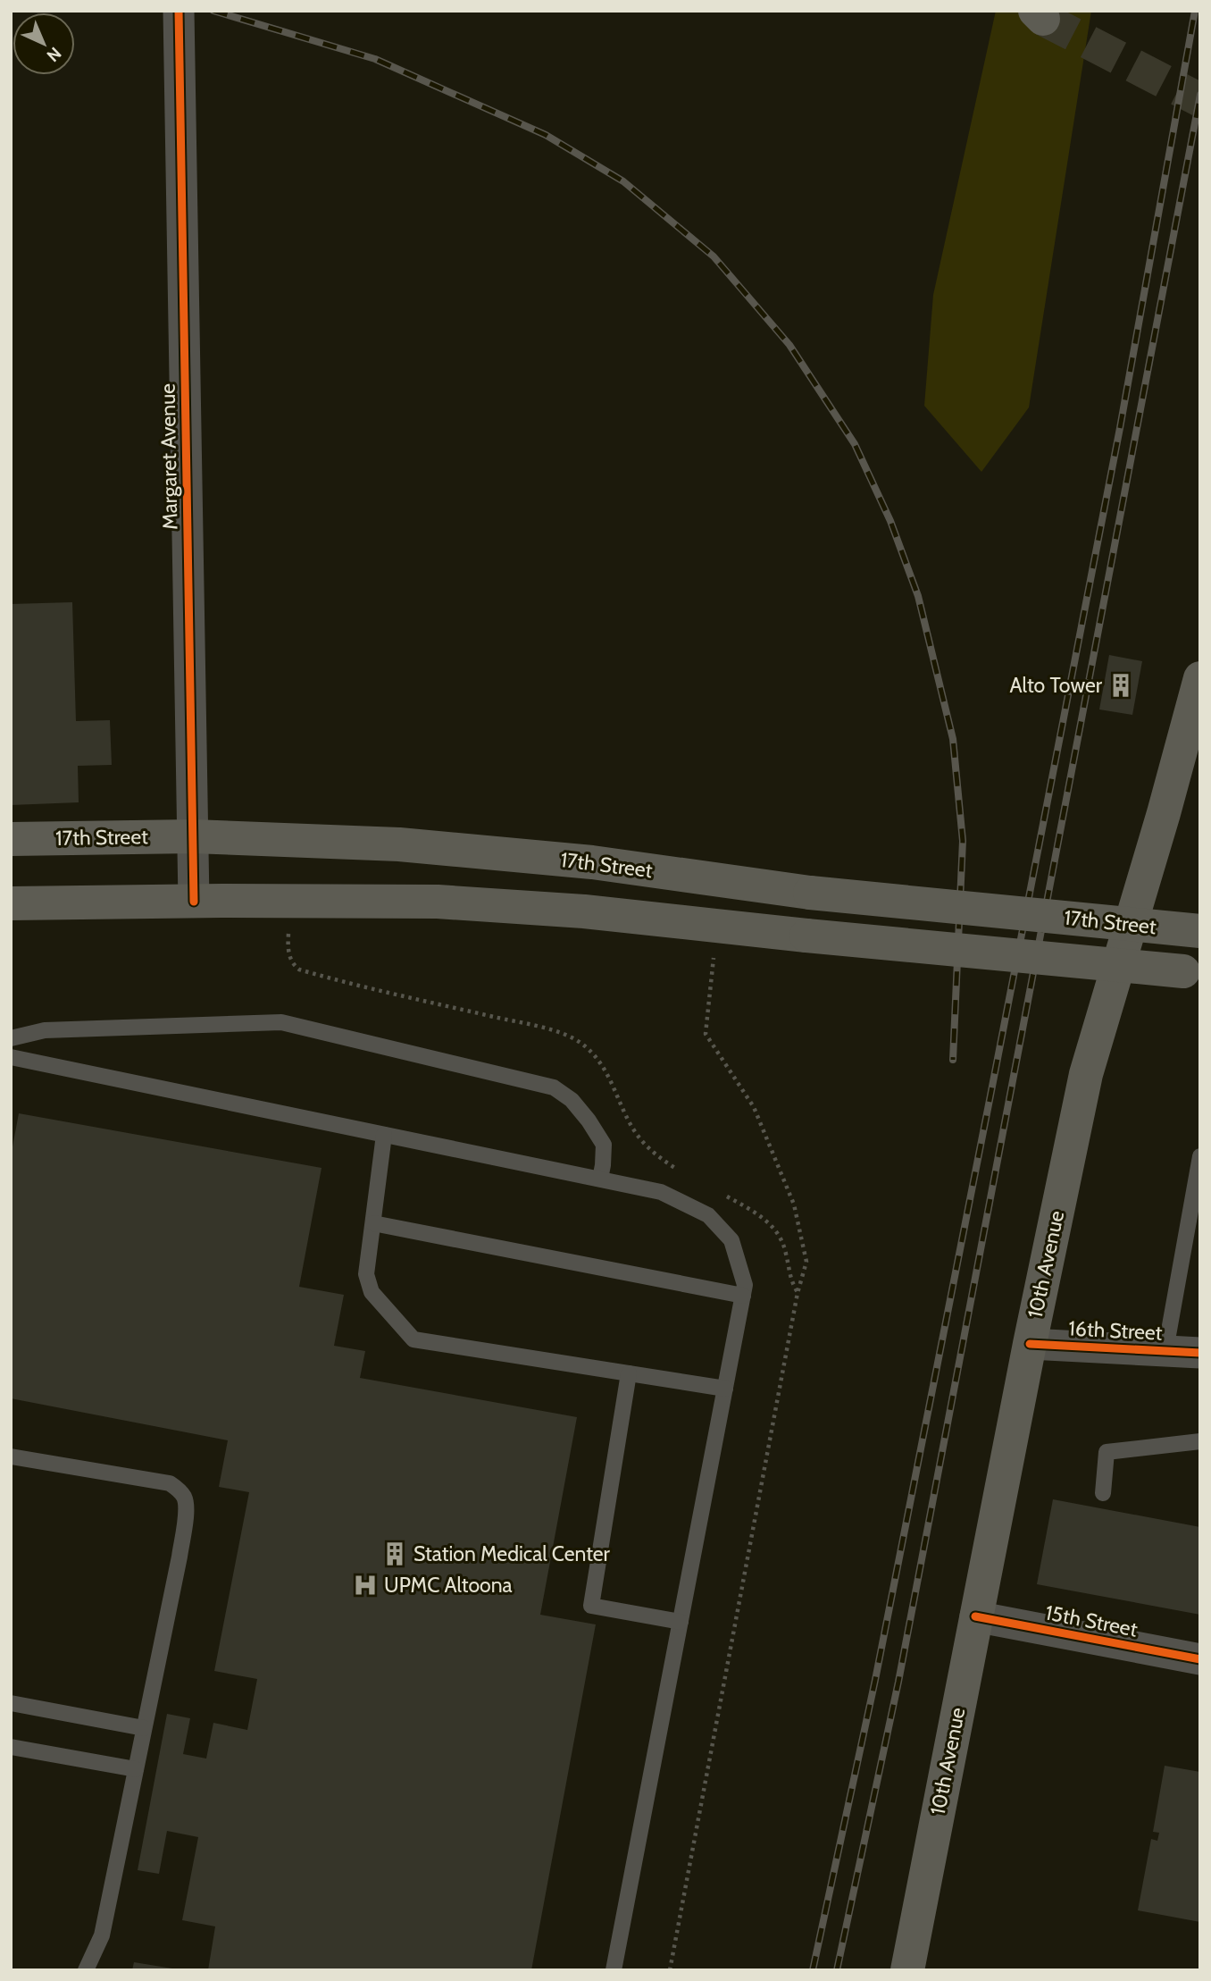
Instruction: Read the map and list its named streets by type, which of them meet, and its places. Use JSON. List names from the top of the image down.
{
  "streets": {
    "main road": ["17th Street", "10th Avenue"],
    "street": ["Margaret Avenue", "16th Street", "15th Street"]
  },
  "crossings": [
    ["Margaret Avenue", "17th Street"],
    ["10th Avenue", "16th Street"],
    ["10th Avenue", "15th Street"]
  ],
  "places": {
    "building": ["Alto Tower", "Station Medical Center"],
    "hospital": ["UPMC Altoona"]
  },
  "north": "bottom right"
}
